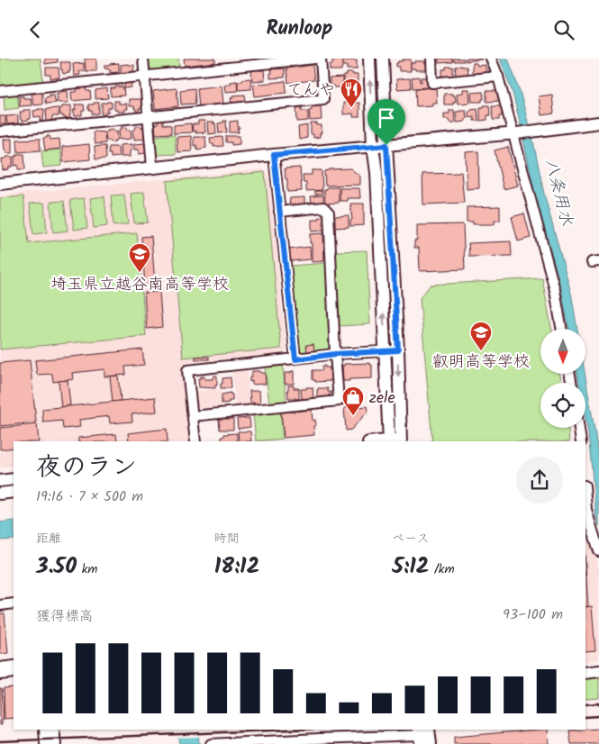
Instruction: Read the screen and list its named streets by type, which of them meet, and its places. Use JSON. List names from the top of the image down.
{
  "water": ["八条用水"],
  "places": {
    "restaurant": ["てんや"],
    "school or university": ["埼玉県立越谷南高等学校", "叡明高等学校"],
    "shop": ["zele"]
  },
  "north": "bottom",
  "page": {
    "header": "Runloop",
    "heading": ["夜のラン", "19:16 · 7 × 500 m"],
    "stats": [
      ["距離", "3.50 km"],
      ["時間", "18:12"],
      ["ペース", "5:12 /km"]
    ],
    "chart": ["獲得標高", "93–100 m"]
  }
}
